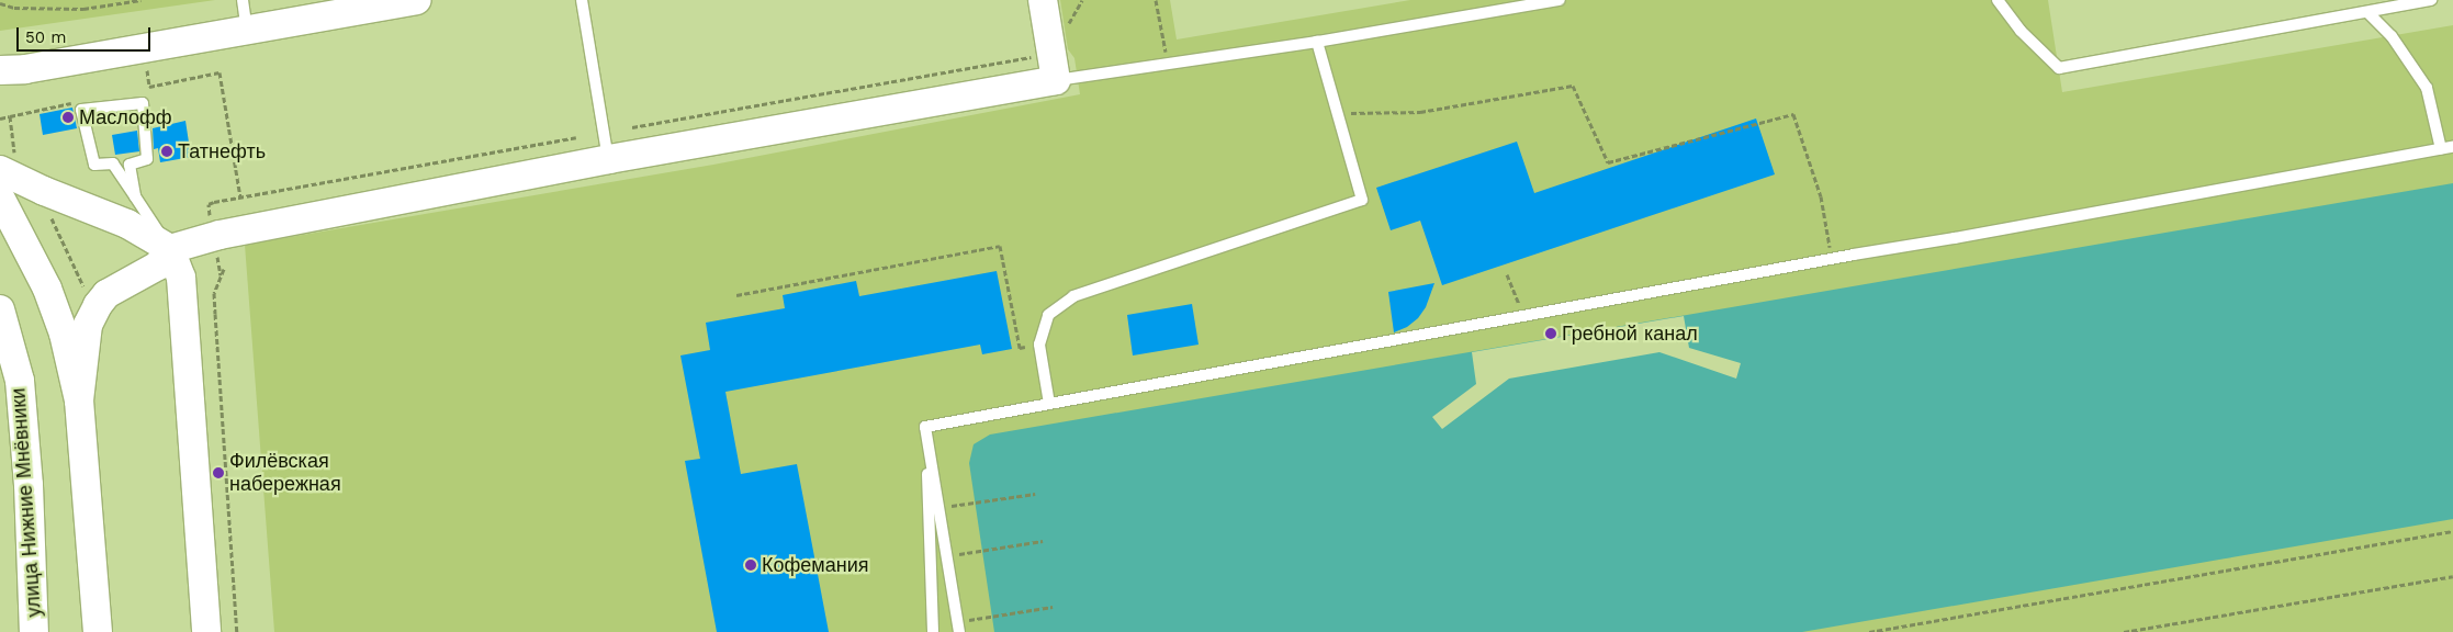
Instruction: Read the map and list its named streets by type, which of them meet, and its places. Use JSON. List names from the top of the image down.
{
  "streets": {
    "street": ["улица Нижние Мнёвники"]
  },
  "places": [
    "Маслофф",
    "Татнефть",
    "Гребной канал",
    "Филёвская набережная",
    "Кофемания"
  ],
  "scale_bar": "50 m"
}
